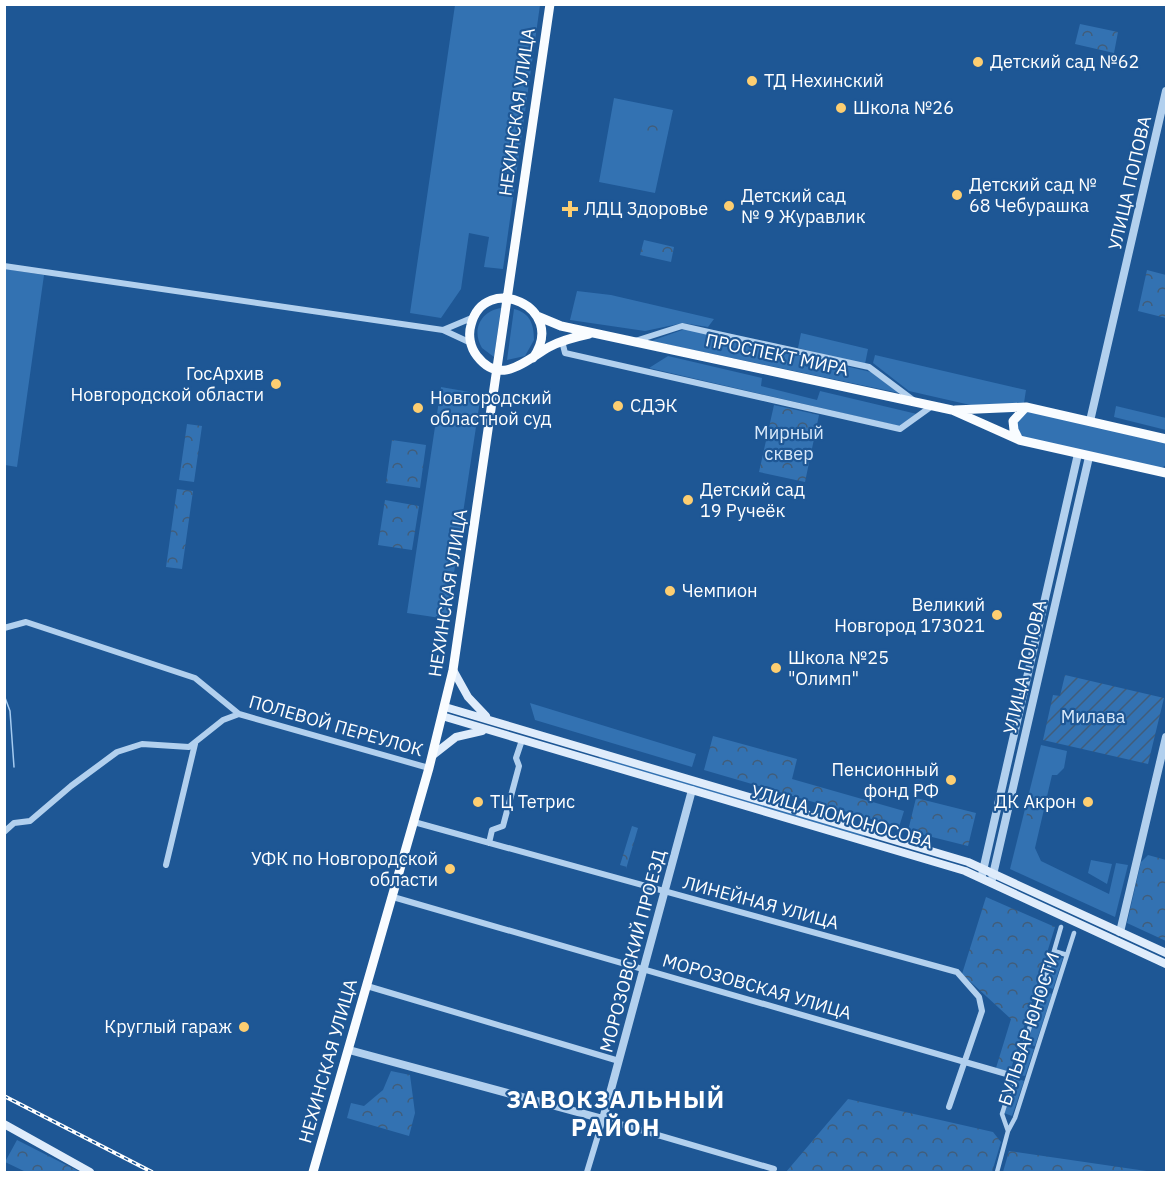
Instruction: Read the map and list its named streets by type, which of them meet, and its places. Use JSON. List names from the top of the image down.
{
  "streets": {
    "main road": ["НЕХИНСКАЯ УЛИЦА", "ПРОСПЕКТ МИРА", "УЛИЦА ЛОМОНОСОВА"],
    "street": [
      "УЛИЦА ПОПОВА",
      "ПОЛЕВОЙ ПЕРЕУЛОК",
      "ЛИНЕЙНАЯ УЛИЦА",
      "МОРОЗОВСКИЙ ПРОЕЗД",
      "МОРОЗОВСКАЯ УЛИЦА",
      "БУЛЬВАР ЮНОСТИ"
    ]
  },
  "crossings": [
    ["НЕХИНСКАЯ УЛИЦА", "ПРОСПЕКТ МИРА"],
    ["НЕХИНСКАЯ УЛИЦА", "ПОЛЕВОЙ ПЕРЕУЛОК"],
    ["НЕХИНСКАЯ УЛИЦА", "УЛИЦА ЛОМОНОСОВА"],
    ["НЕХИНСКАЯ УЛИЦА", "ЛИНЕЙНАЯ УЛИЦА"],
    ["НЕХИНСКАЯ УЛИЦА", "МОРОЗОВСКАЯ УЛИЦА"],
    ["УЛИЦА ПОПОВА", "ПРОСПЕКТ МИРА"],
    ["УЛИЦА ПОПОВА", "УЛИЦА ЛОМОНОСОВА"],
    ["УЛИЦА ЛОМОНОСОВА", "МОРОЗОВСКИЙ ПРОЕЗД"],
    ["ЛИНЕЙНАЯ УЛИЦА", "МОРОЗОВСКИЙ ПРОЕЗД"],
    ["ЛИНЕЙНАЯ УЛИЦА", "МОРОЗОВСКАЯ УЛИЦА"],
    ["МОРОЗОВСКИЙ ПРОЕЗД", "МОРОЗОВСКАЯ УЛИЦА"]
  ],
  "districts": ["ЗАВОКЗАЛЬНЫЙ РАЙОН"],
  "parks": ["Мирный сквер", "Милава"],
  "places": {
    "other": [
      "Детский сад №62",
      "ТД Нехинский",
      "Школа №26",
      "Детский сад № 68 Чебурашка",
      "Детский сад № 9 Журавлик",
      "ГосАрхив Новгородской области",
      "СДЭК",
      "Новгородский областной суд",
      "Детский сад 19 Ручеёк",
      "Чемпион",
      "Великий Новгород 173021",
      "Школа №25 \"Олимп\"",
      "Пенсионный фонд РФ",
      "ТЦ Тетрис",
      "ДК Акрон",
      "УФК по Новгородской области",
      "Круглый гараж"
    ],
    "health": ["ЛДЦ Здоровье"]
  }
}
